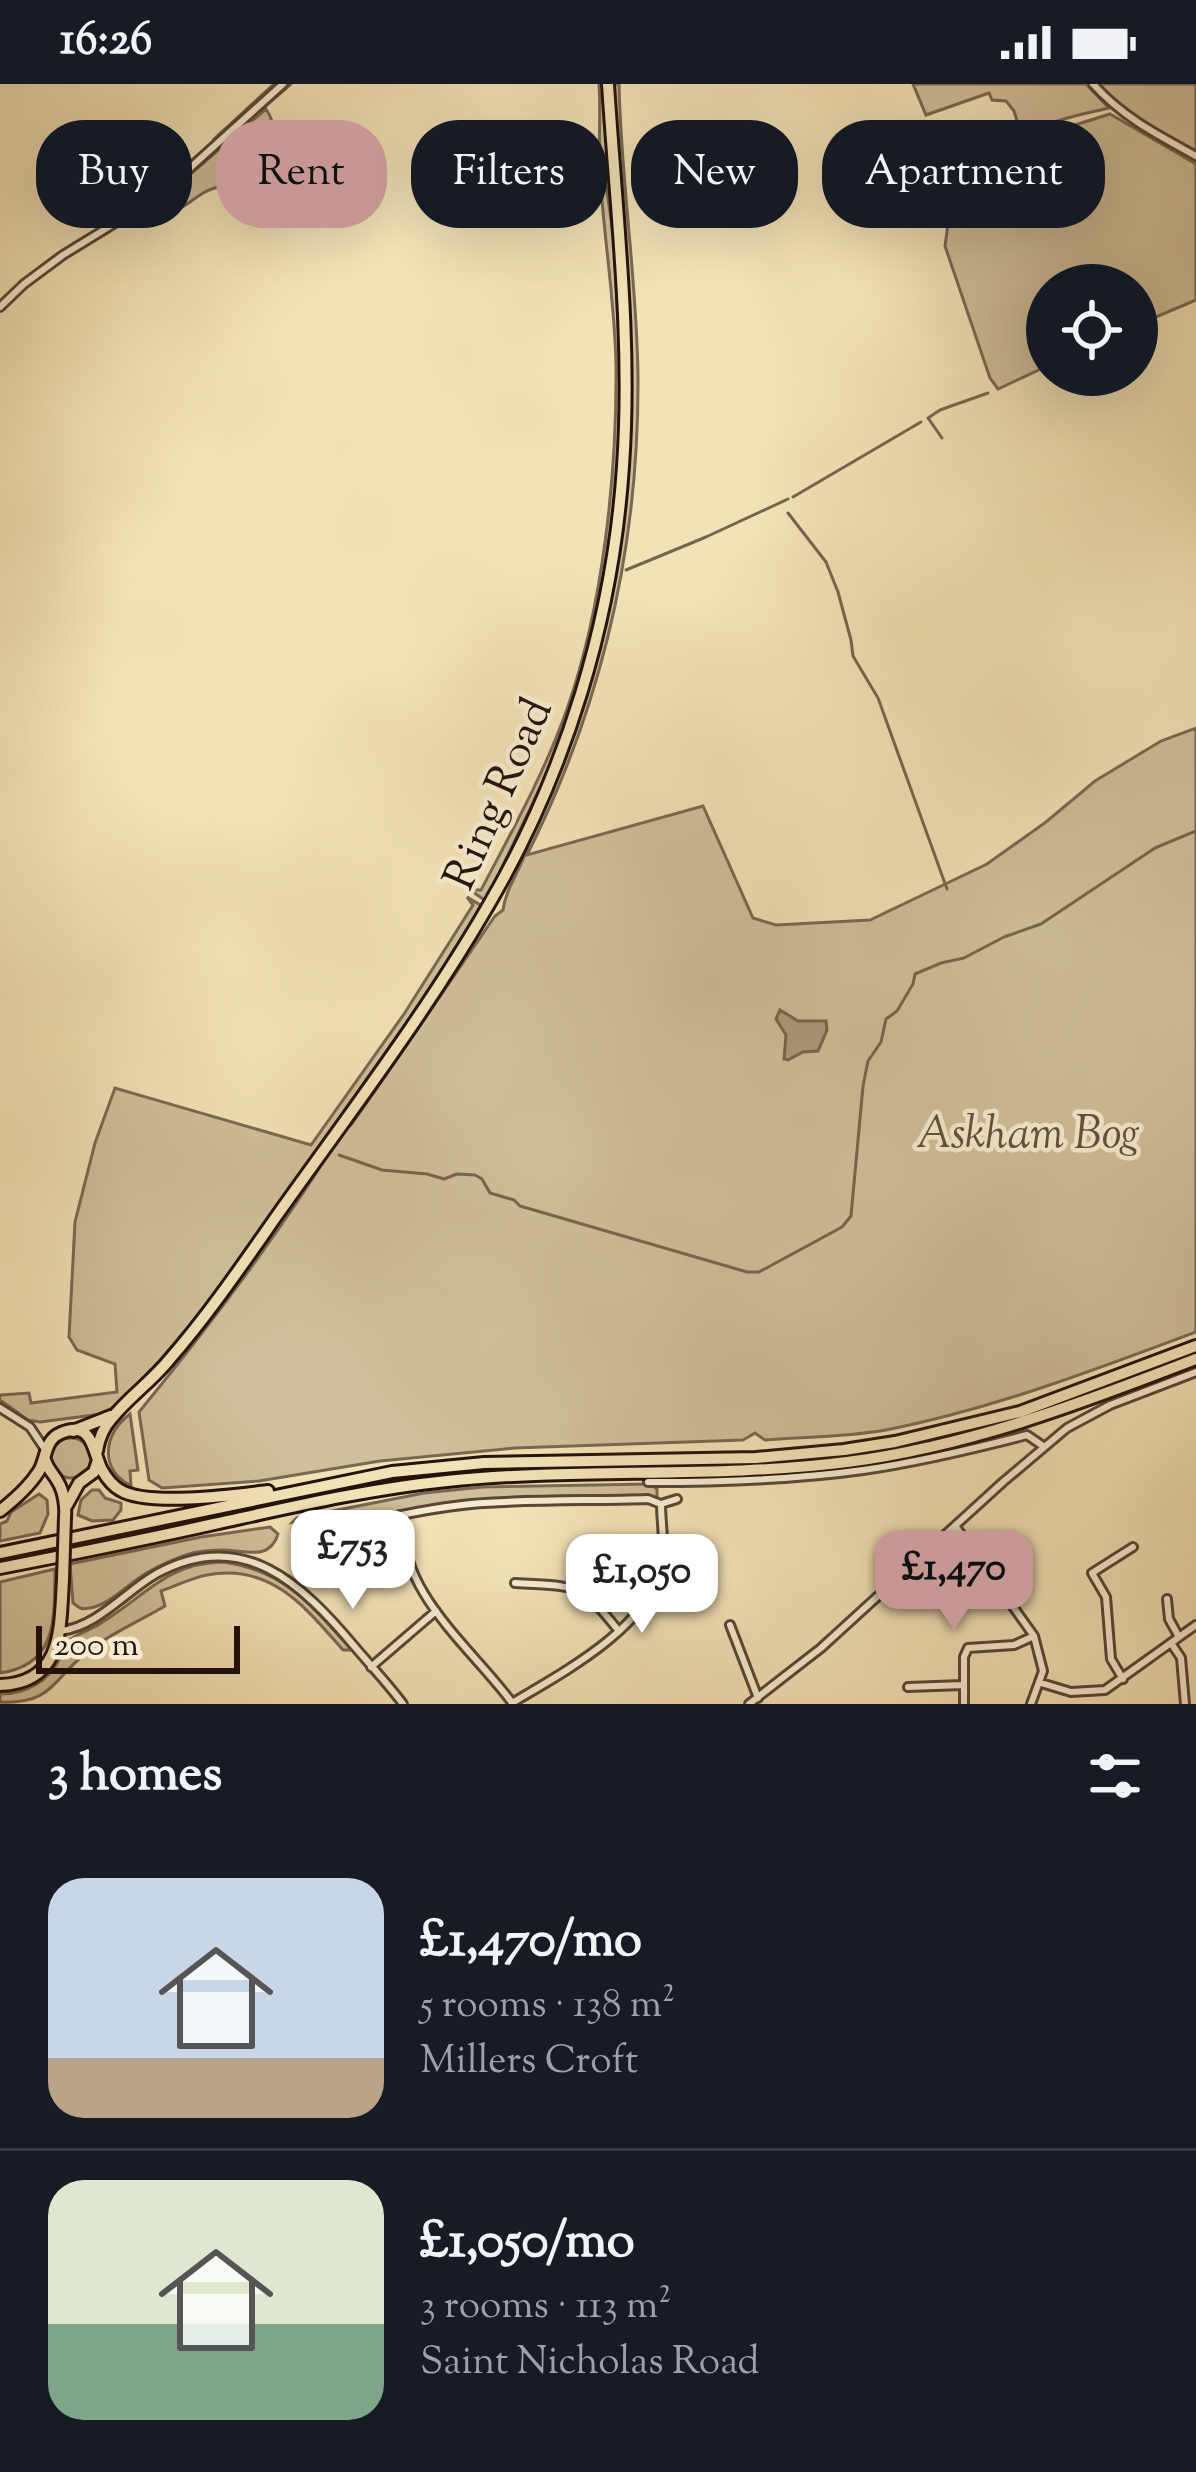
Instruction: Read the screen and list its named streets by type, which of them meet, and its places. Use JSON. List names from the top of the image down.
{
  "streets": {
    "highway": ["Ring Road"]
  },
  "parks": ["Askham Bog"],
  "scale_bar": "200 m",
  "page": {
    "status": "16:26",
    "chip": [
      "Buy",
      "Rent",
      "Filters",
      "New",
      "Apartment"
    ],
    "price": ["£753", "£1,470", "£1,050"],
    "scale": "200 m",
    "heading": "3 homes",
    "list": [
      {
        "name": "£1,470/mo",
        "note": "5 rooms · 138 m² · Millers Croft"
      },
      {
        "name": "£1,050/mo",
        "note": "3 rooms · 113 m² · Saint Nicholas Road"
      }
    ]
  }
}
